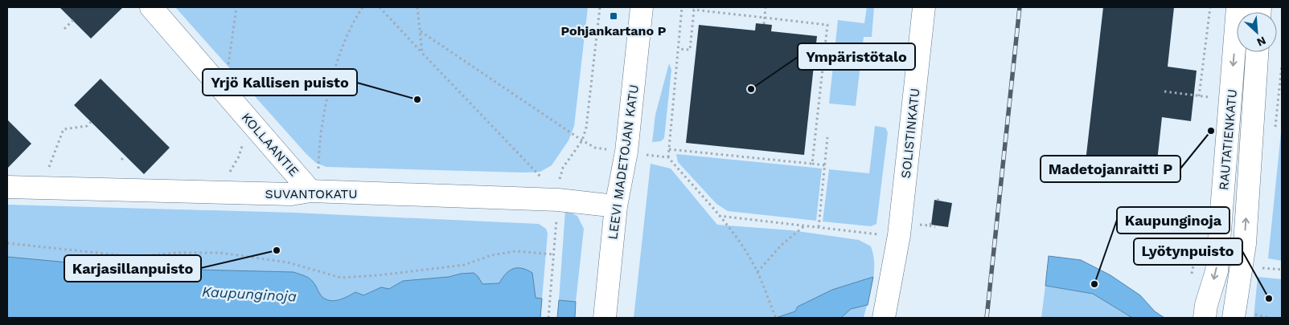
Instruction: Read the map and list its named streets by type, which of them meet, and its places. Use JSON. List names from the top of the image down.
{
  "streets": {
    "street": [
      "SOLISTINKATU",
      "RAUTATIENKATU",
      "KOLLAANTIE",
      "LEEVI MADETOJAN KATU",
      "SUVANTOKATU"
    ]
  },
  "crossings": [
    ["KOLLAANTIE", "SUVANTOKATU"],
    ["LEEVI MADETOJAN KATU", "SUVANTOKATU"]
  ],
  "water": ["Kaupunginoja"],
  "places": {
    "transit": ["Pohjankartano P"],
    "other": [
      "Ympäristötalo",
      "Yrjö Kallisen puisto",
      "Madetojanraitti P",
      "Karjasillanpuisto",
      "Kaupunginoja",
      "Lyötynpuisto"
    ]
  },
  "north": "bottom right"
}
